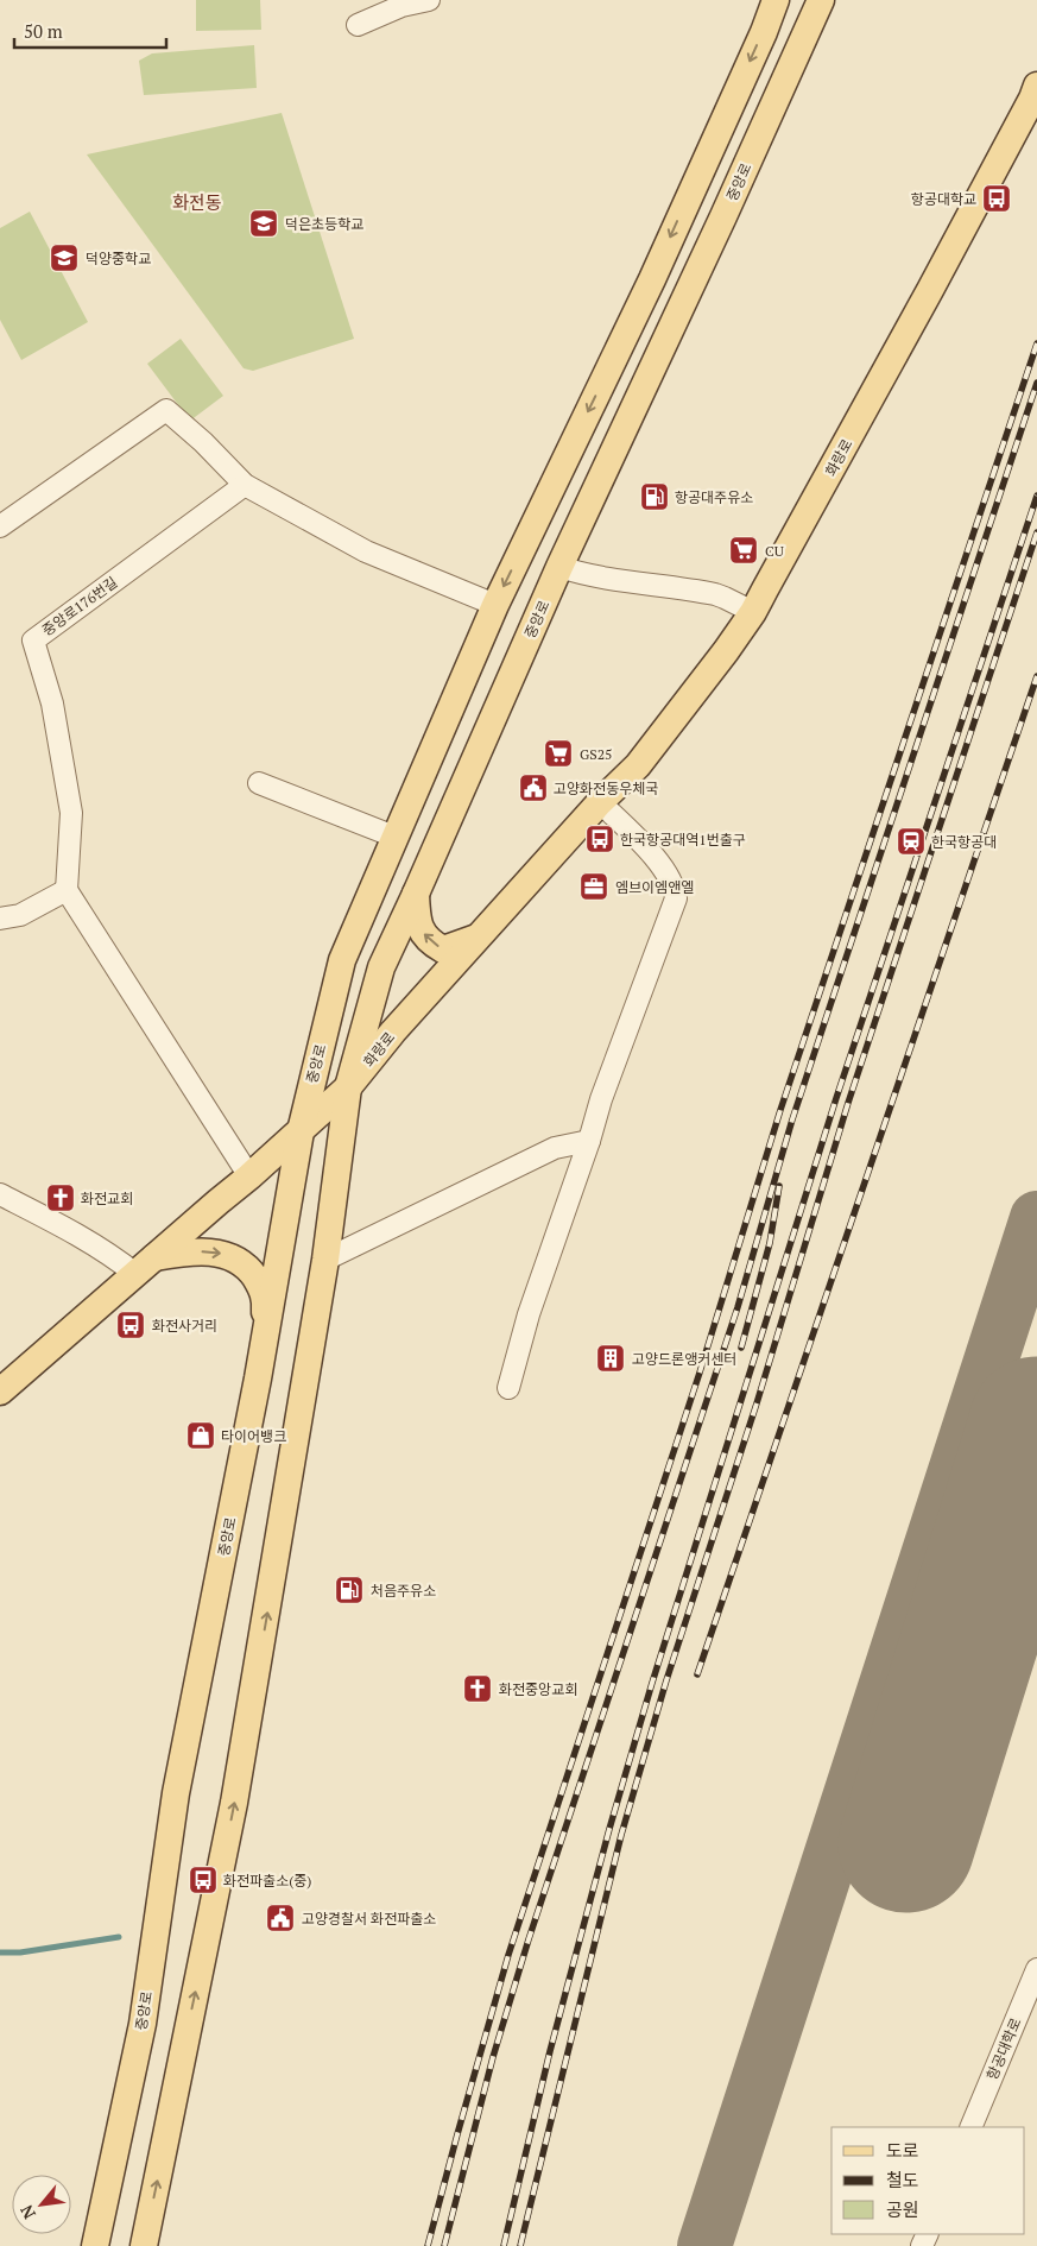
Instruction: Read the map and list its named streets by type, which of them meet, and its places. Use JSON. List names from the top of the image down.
{
  "streets": {
    "main road": ["중앙로", "화랑로"],
    "street": ["중앙로176번길", "항공대학로"]
  },
  "crossings": [
    ["중앙로", "화랑로"]
  ],
  "districts": ["화전동"],
  "places": {
    "bus stop": [
      "항공대학교",
      "한국항공대역1번출구",
      "화전사거리",
      "화전파출소(중)"
    ],
    "school or university": ["덕은초등학교", "덕양중학교"],
    "fuel station": ["항공대주유소", "처음주유소"],
    "supermarket": ["CU", "GS25"],
    "public building": ["고양화전동우체국", "고양경찰서 화전파출소"],
    "station": ["한국항공대"],
    "office": ["엠브이엠앤엘"],
    "church": ["화전교회", "화전중앙교회"],
    "building": ["고양드론앵커센터"],
    "shop": ["타이어뱅크"]
  },
  "legend": ["도로", "철도", "공원"],
  "scale_bar": "50 m",
  "north": "bottom left"
}
